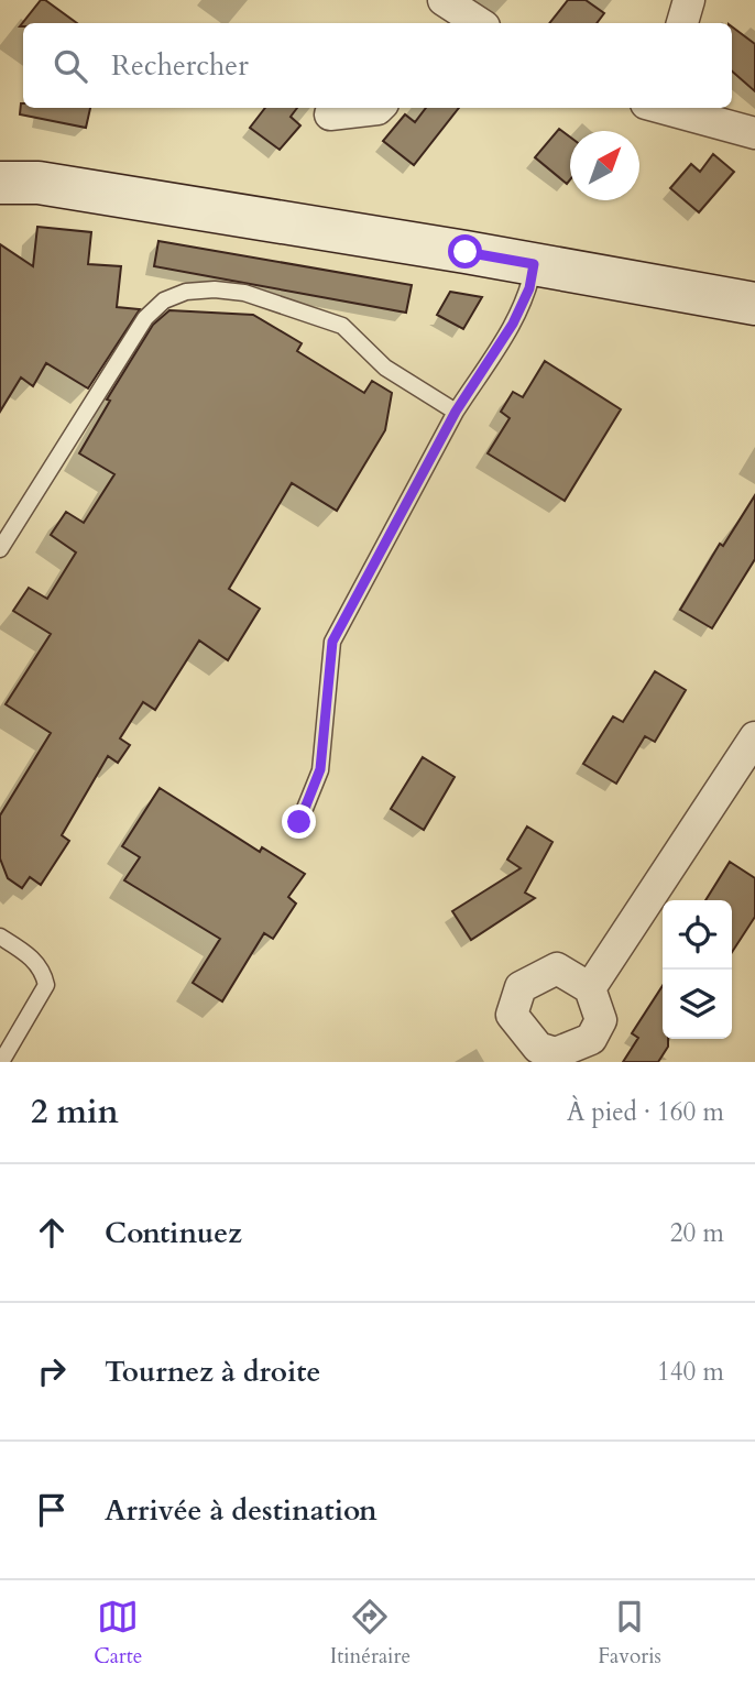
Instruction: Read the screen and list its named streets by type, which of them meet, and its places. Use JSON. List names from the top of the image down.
{
  "north": "top right",
  "page": {
    "search": "Rechercher",
    "heading": ["2 min", "À pied · 160 m"],
    "list": [
      ["Continuez", "20 m"],
      ["Tournez à droite", "140 m"],
      "Arrivée à destination"
    ],
    "nav": ["Carte", "Itinéraire", "Favoris"]
  }
}
